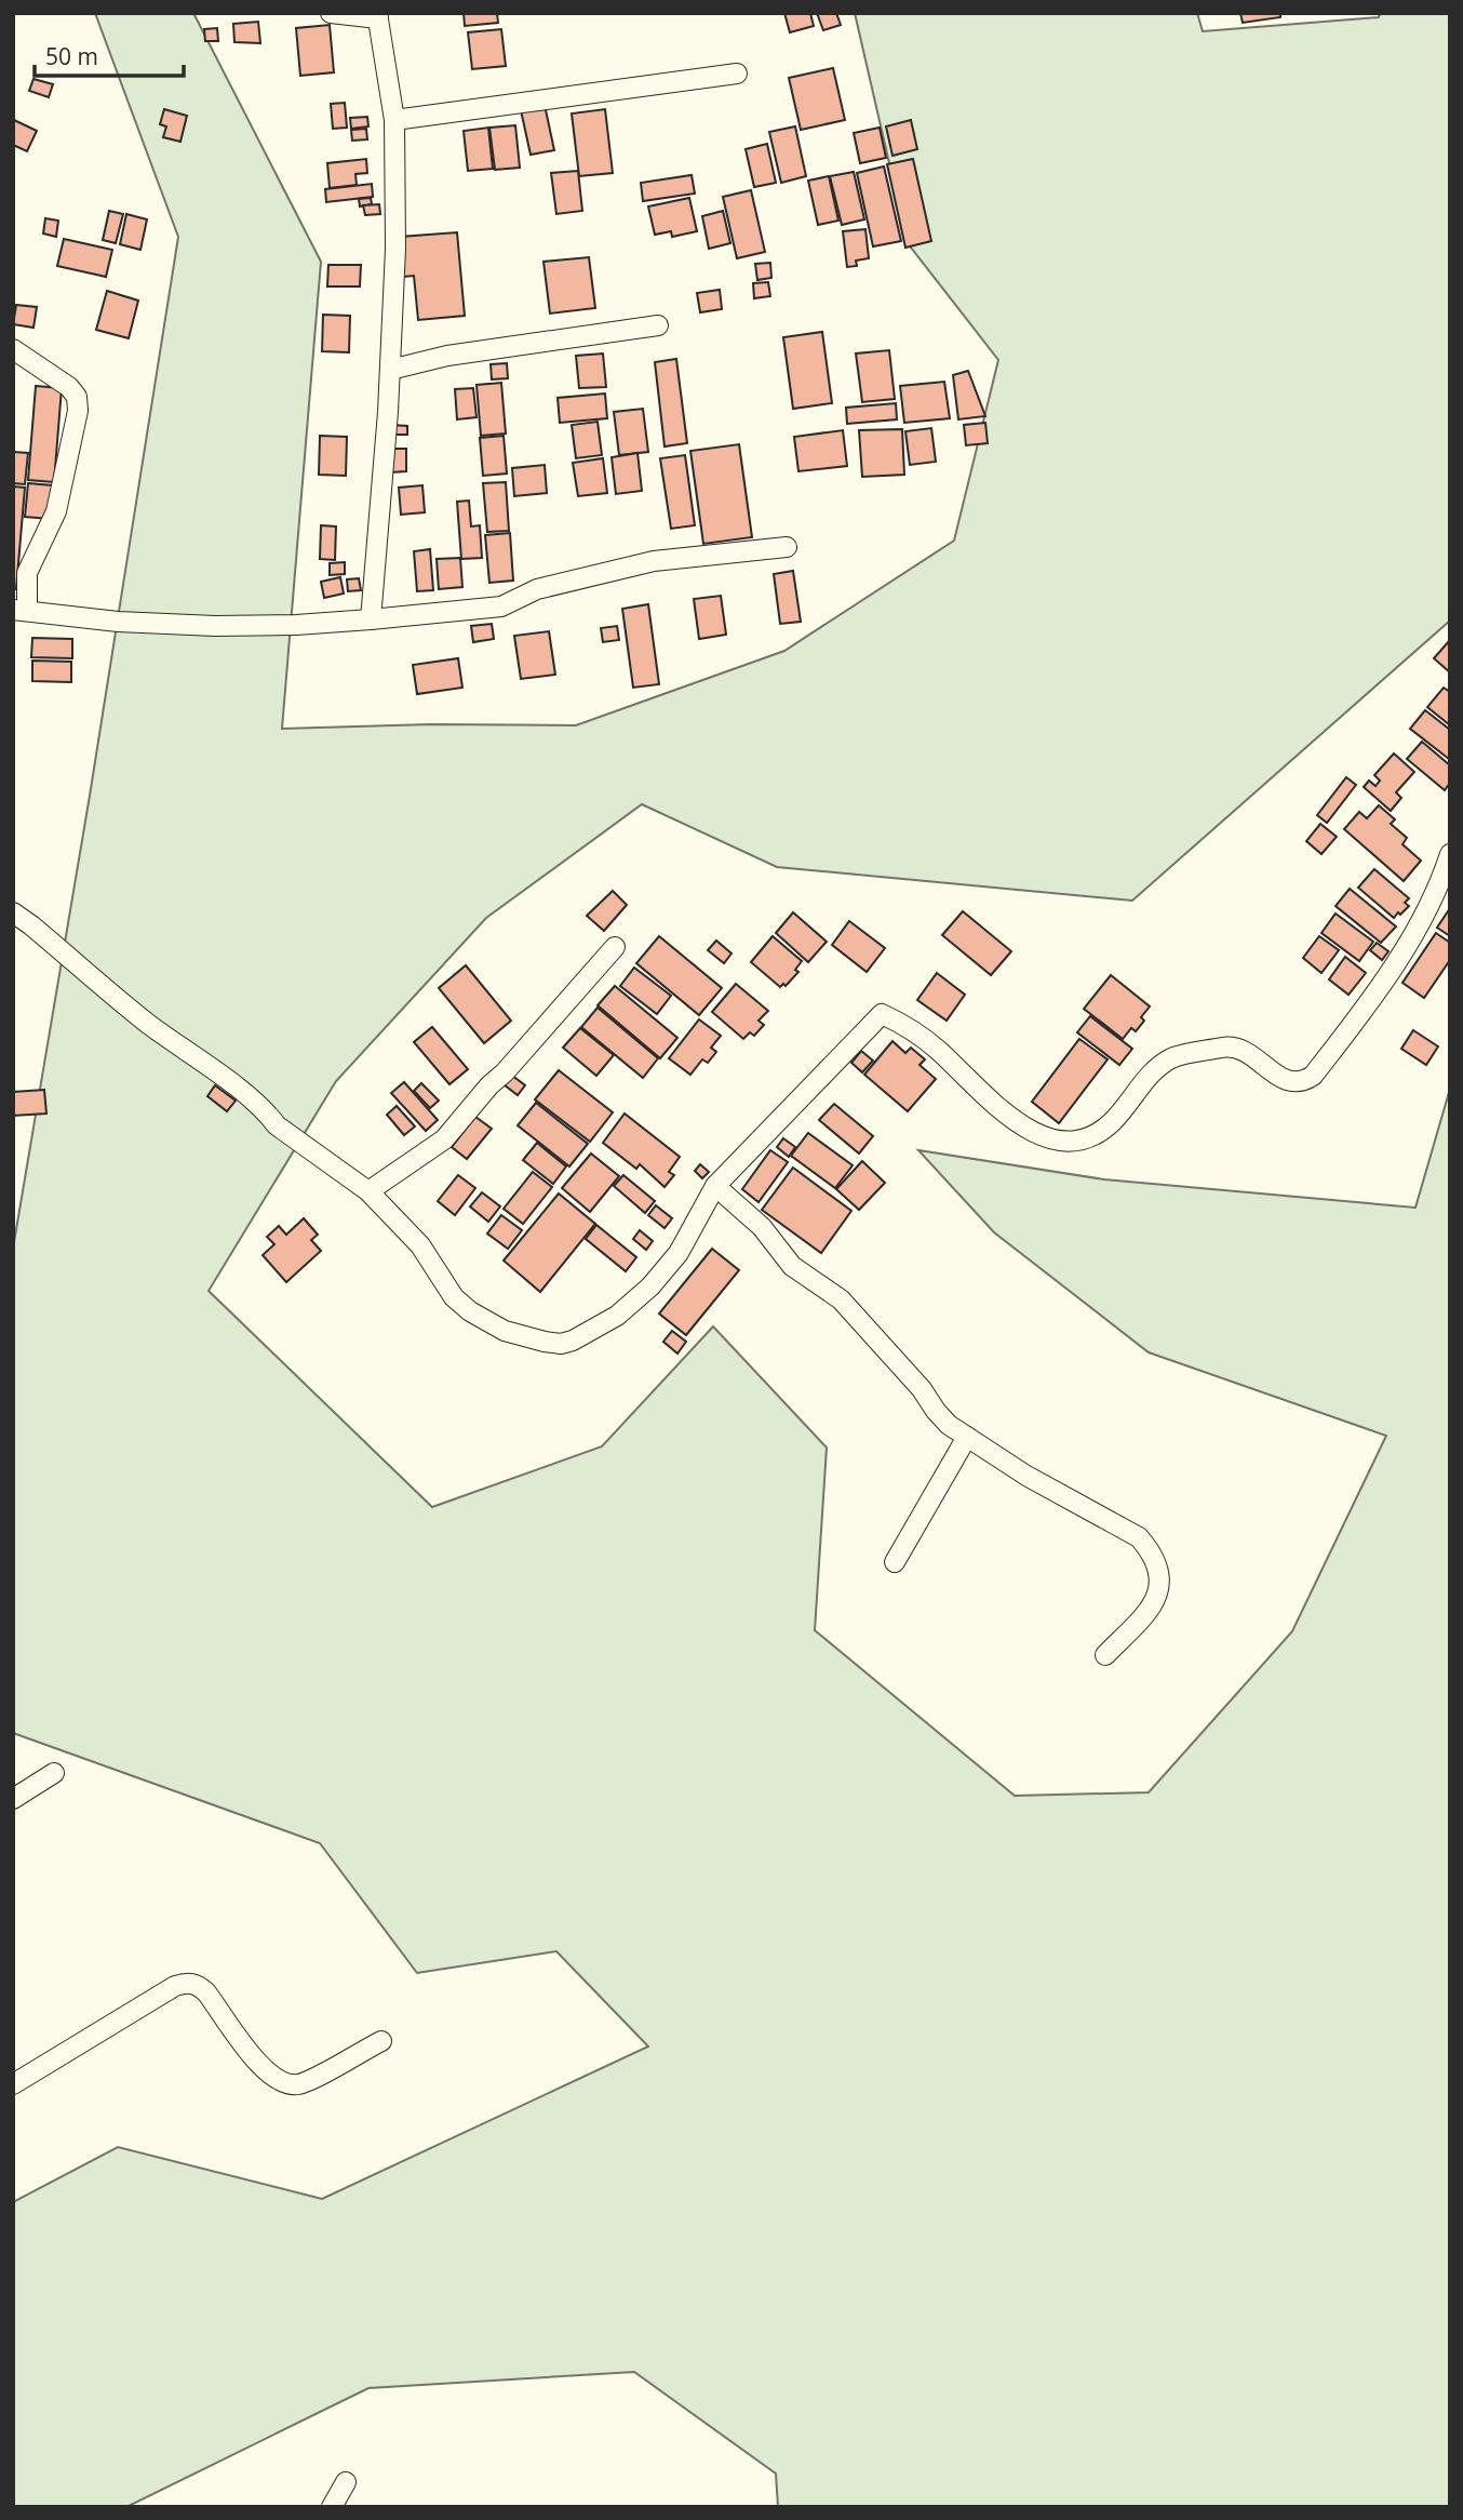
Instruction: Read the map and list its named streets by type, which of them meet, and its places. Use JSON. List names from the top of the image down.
{
  "scale_bar": "50 m"
}
